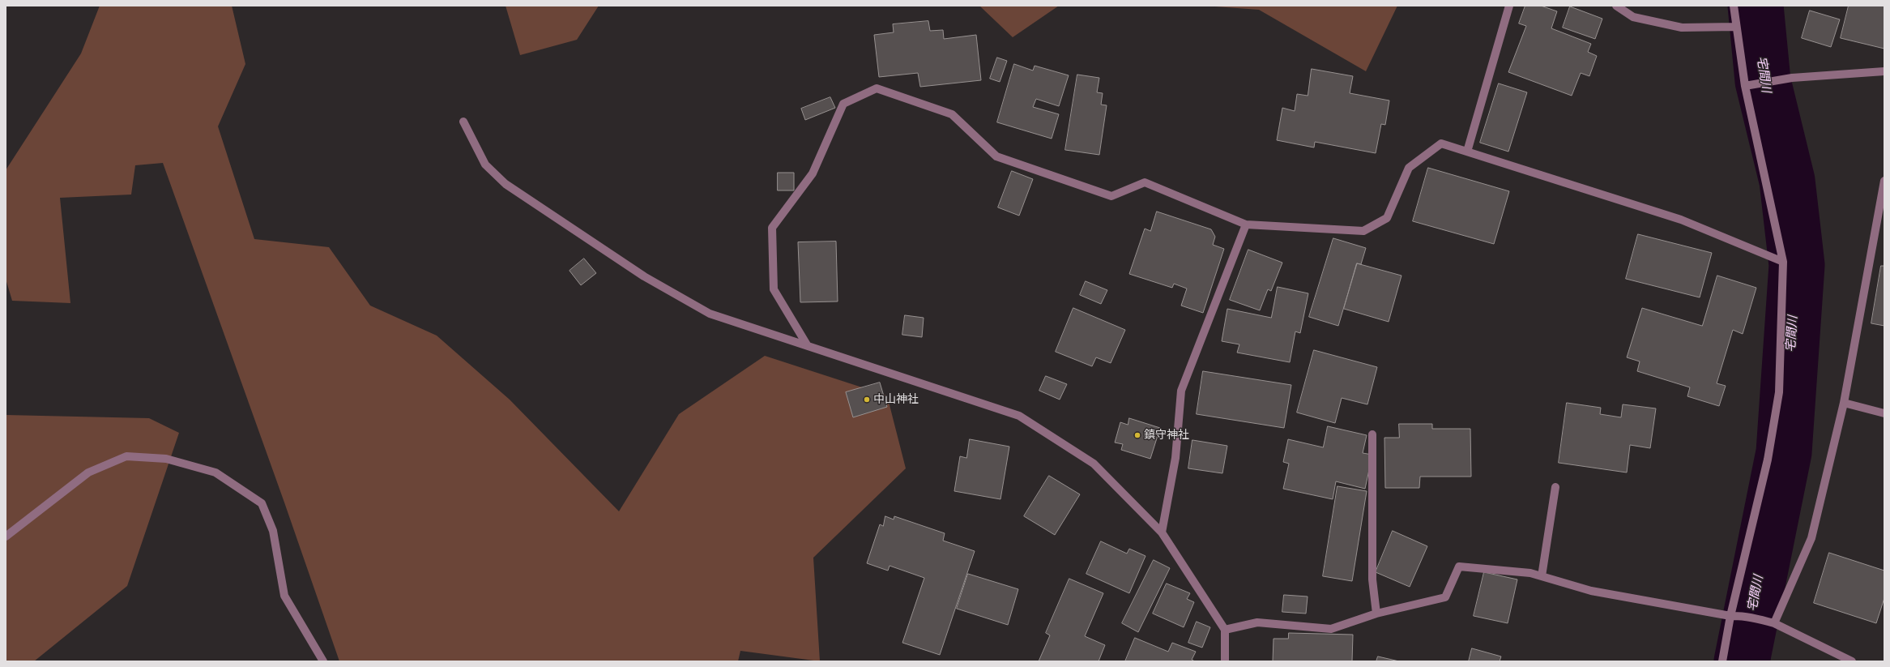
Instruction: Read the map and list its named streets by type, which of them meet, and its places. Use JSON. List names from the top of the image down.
{
  "water": ["宅間川"],
  "places": ["中山神社", "鎮守神社"]
}
